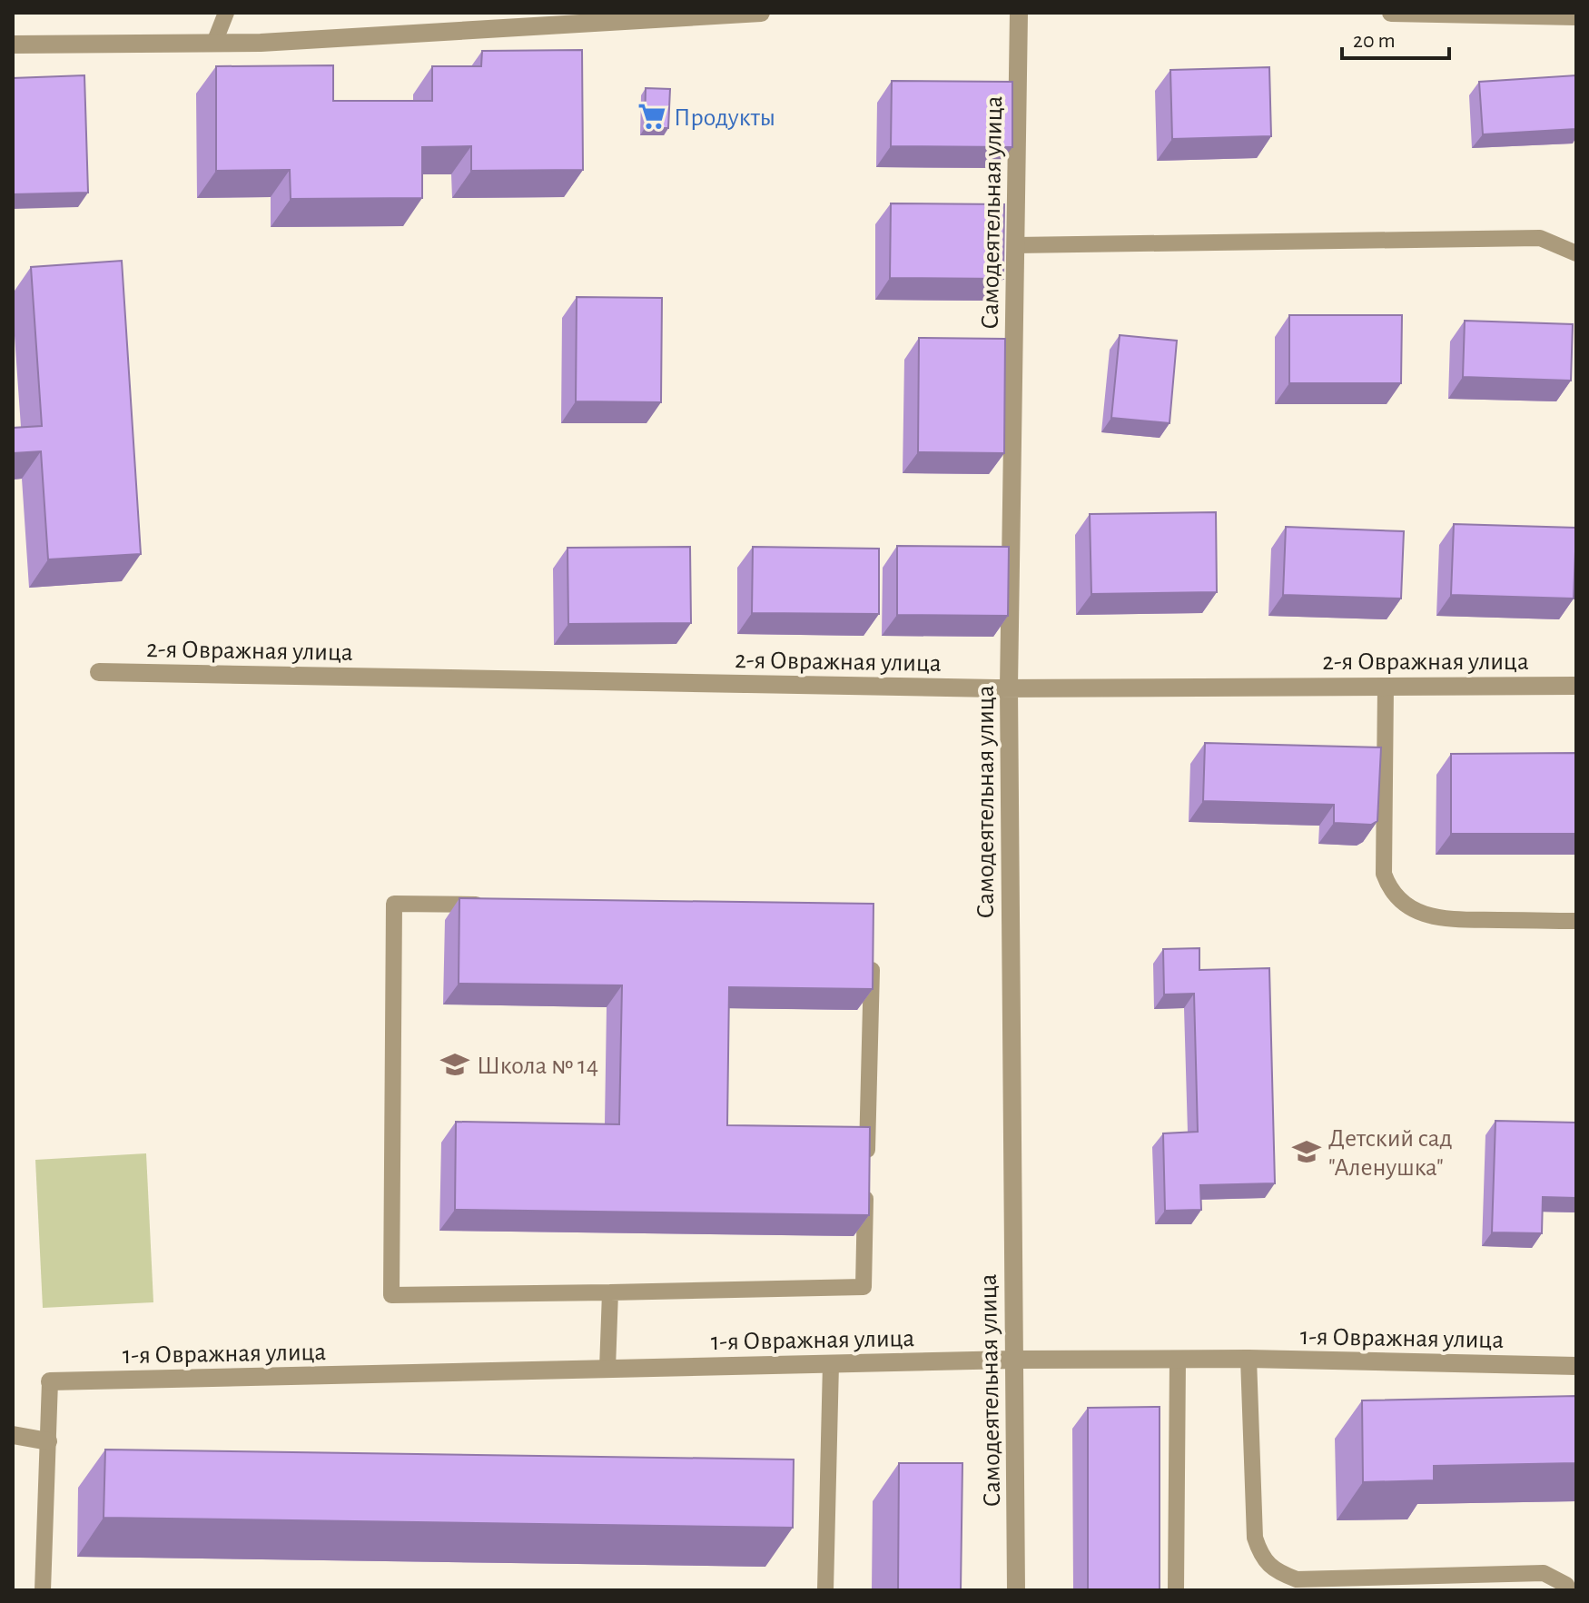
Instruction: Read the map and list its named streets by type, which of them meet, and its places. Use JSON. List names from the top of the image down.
{
  "streets": {
    "street": ["Самодеятельная улица", "2-я Овражная улица", "1-я Овражная улица"]
  },
  "crossings": [
    ["Самодеятельная улица", "2-я Овражная улица"],
    ["Самодеятельная улица", "1-я Овражная улица"]
  ],
  "places": {
    "supermarket": ["Продукты"],
    "school or university": ["Школа № 14", "Детский сад \"Аленушка\""]
  },
  "scale_bar": "20 m"
}
